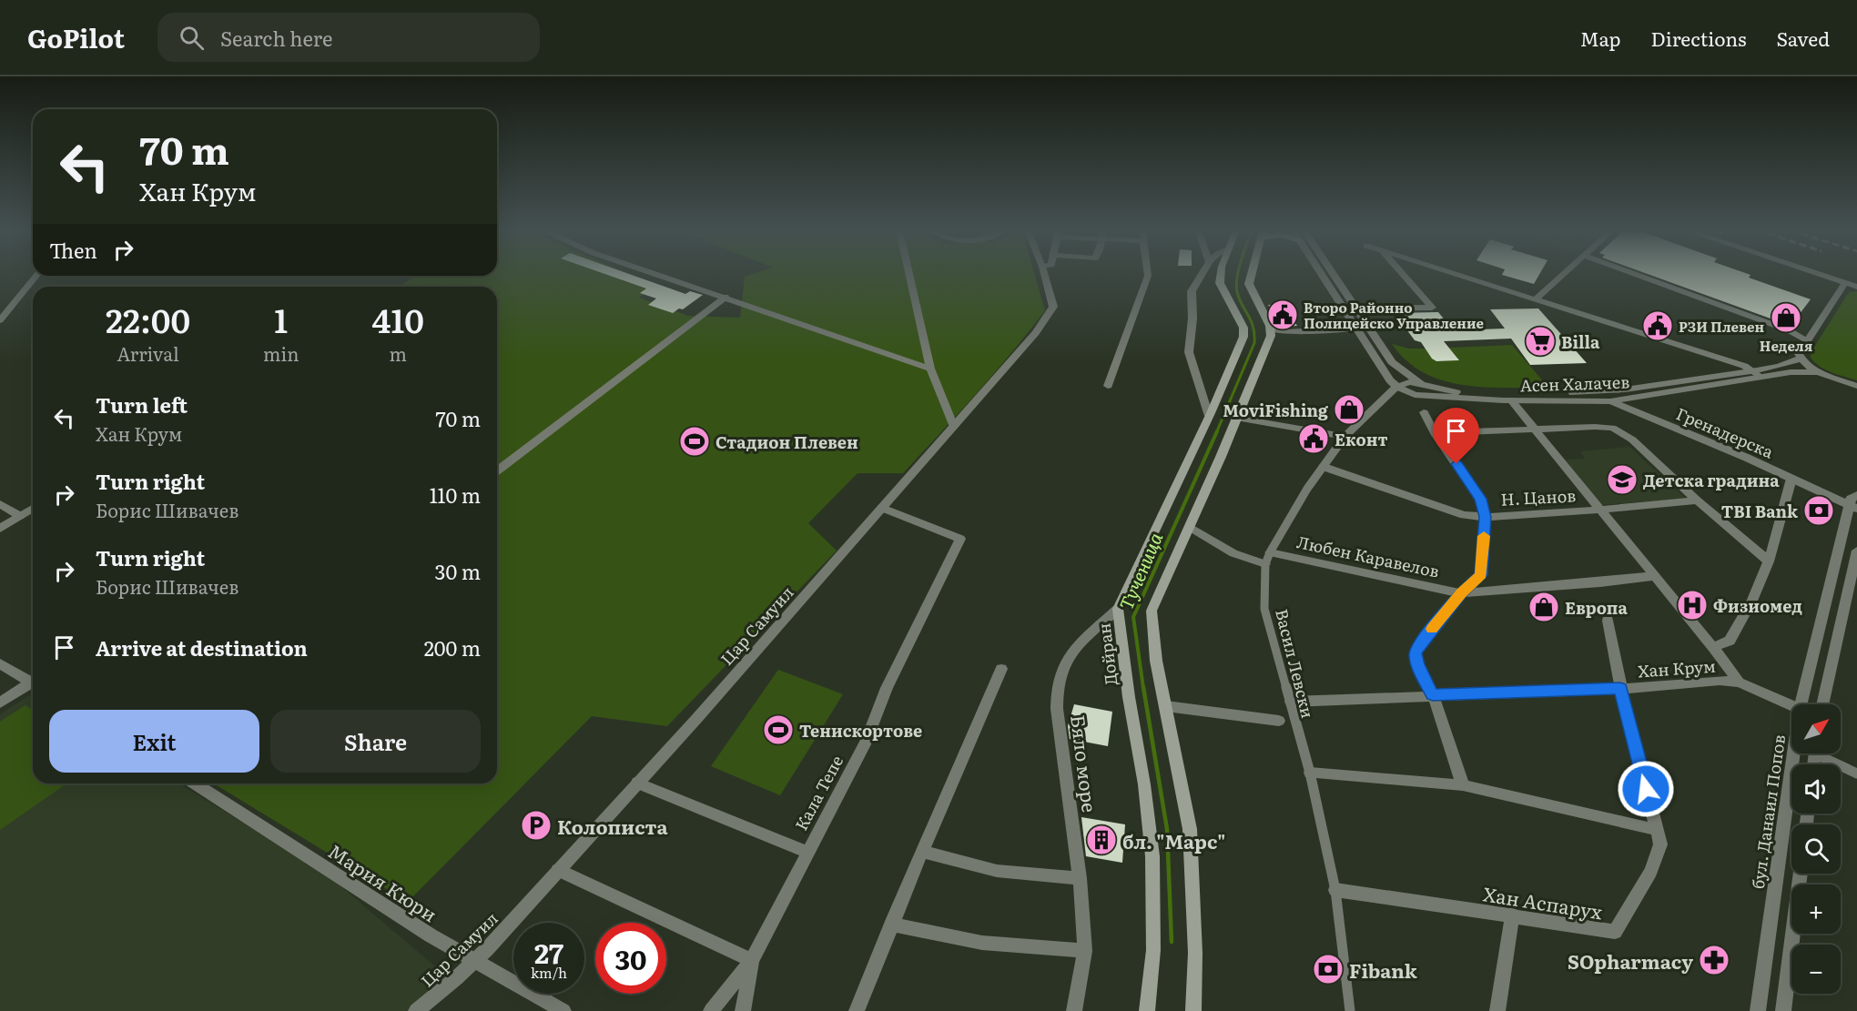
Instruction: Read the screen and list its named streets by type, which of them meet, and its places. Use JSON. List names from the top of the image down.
{
  "streets": {
    "main road": ["Дойран"],
    "street": [
      "Асен Халачев",
      "Гренадерска",
      "Н. Цанов",
      "Любен Каравелов",
      "Цар Самуил",
      "Васил Левски",
      "Хан Крум",
      "Бяло море",
      "Кала Тепе",
      "бул. Данаил Попов",
      "Мария Кюри",
      "Хан Аспарух"
    ]
  },
  "crossings": [
    ["Асен Халачев", "Гренадерска"],
    ["Асен Халачев", "Васил Левски"],
    ["Гренадерска", "бул. Данаил Попов"],
    ["Н. Цанов", "Васил Левски"],
    ["Любен Каравелов", "Васил Левски"],
    ["Цар Самуил", "Кала Тепе"],
    ["Цар Самуил", "Мария Кюри"],
    ["Дойран", "Бяло море"],
    ["Васил Левски", "Хан Крум"],
    ["Васил Левски", "Хан Аспарух"],
    ["Хан Крум", "Хан Аспарух"]
  ],
  "water": ["Тученица"],
  "places": {
    "public building": ["Второ Районно Полицейско Управление", "РЗИ Плевен", "Еконт"],
    "shop": ["Неделя", "MoviFishing", "Европа"],
    "supermarket": ["Billa"],
    "sports": ["Стадион Плевен", "Тенискортове"],
    "school or university": ["Детска градина"],
    "bank": ["TBI Bank", "Fibank"],
    "hospital": ["Физиомед"],
    "parking": ["Колописта"],
    "building": ["бл. \"Марс\""],
    "pharmacy": ["SOpharmacy"]
  },
  "north": "top right",
  "page": {
    "header": "GoPilot",
    "search": "Search here",
    "nav": ["Map", "Directions", "Saved"],
    "turn": ["70 m", "Хан Крум"],
    "then": "Then",
    "eta": [
      "22:00",
      "Arrival",
      "1",
      "min",
      "410",
      "m"
    ],
    "list": [
      {
        "name": "Turn left",
        "note": "Хан Крум",
        "value": "70 m"
      },
      {
        "name": "Turn right",
        "note": "Борис Шивачев",
        "value": "110 m"
      },
      {
        "name": "Turn right",
        "note": "Борис Шивачев",
        "value": "30 m"
      },
      {
        "name": "Arrive at destination",
        "value": "200 m"
      }
    ],
    "buttons": ["Exit", "Share"],
    "map_buttons": ["+", "−"],
    "speed": "27 km/h",
    "limit": "30"
  }
}
